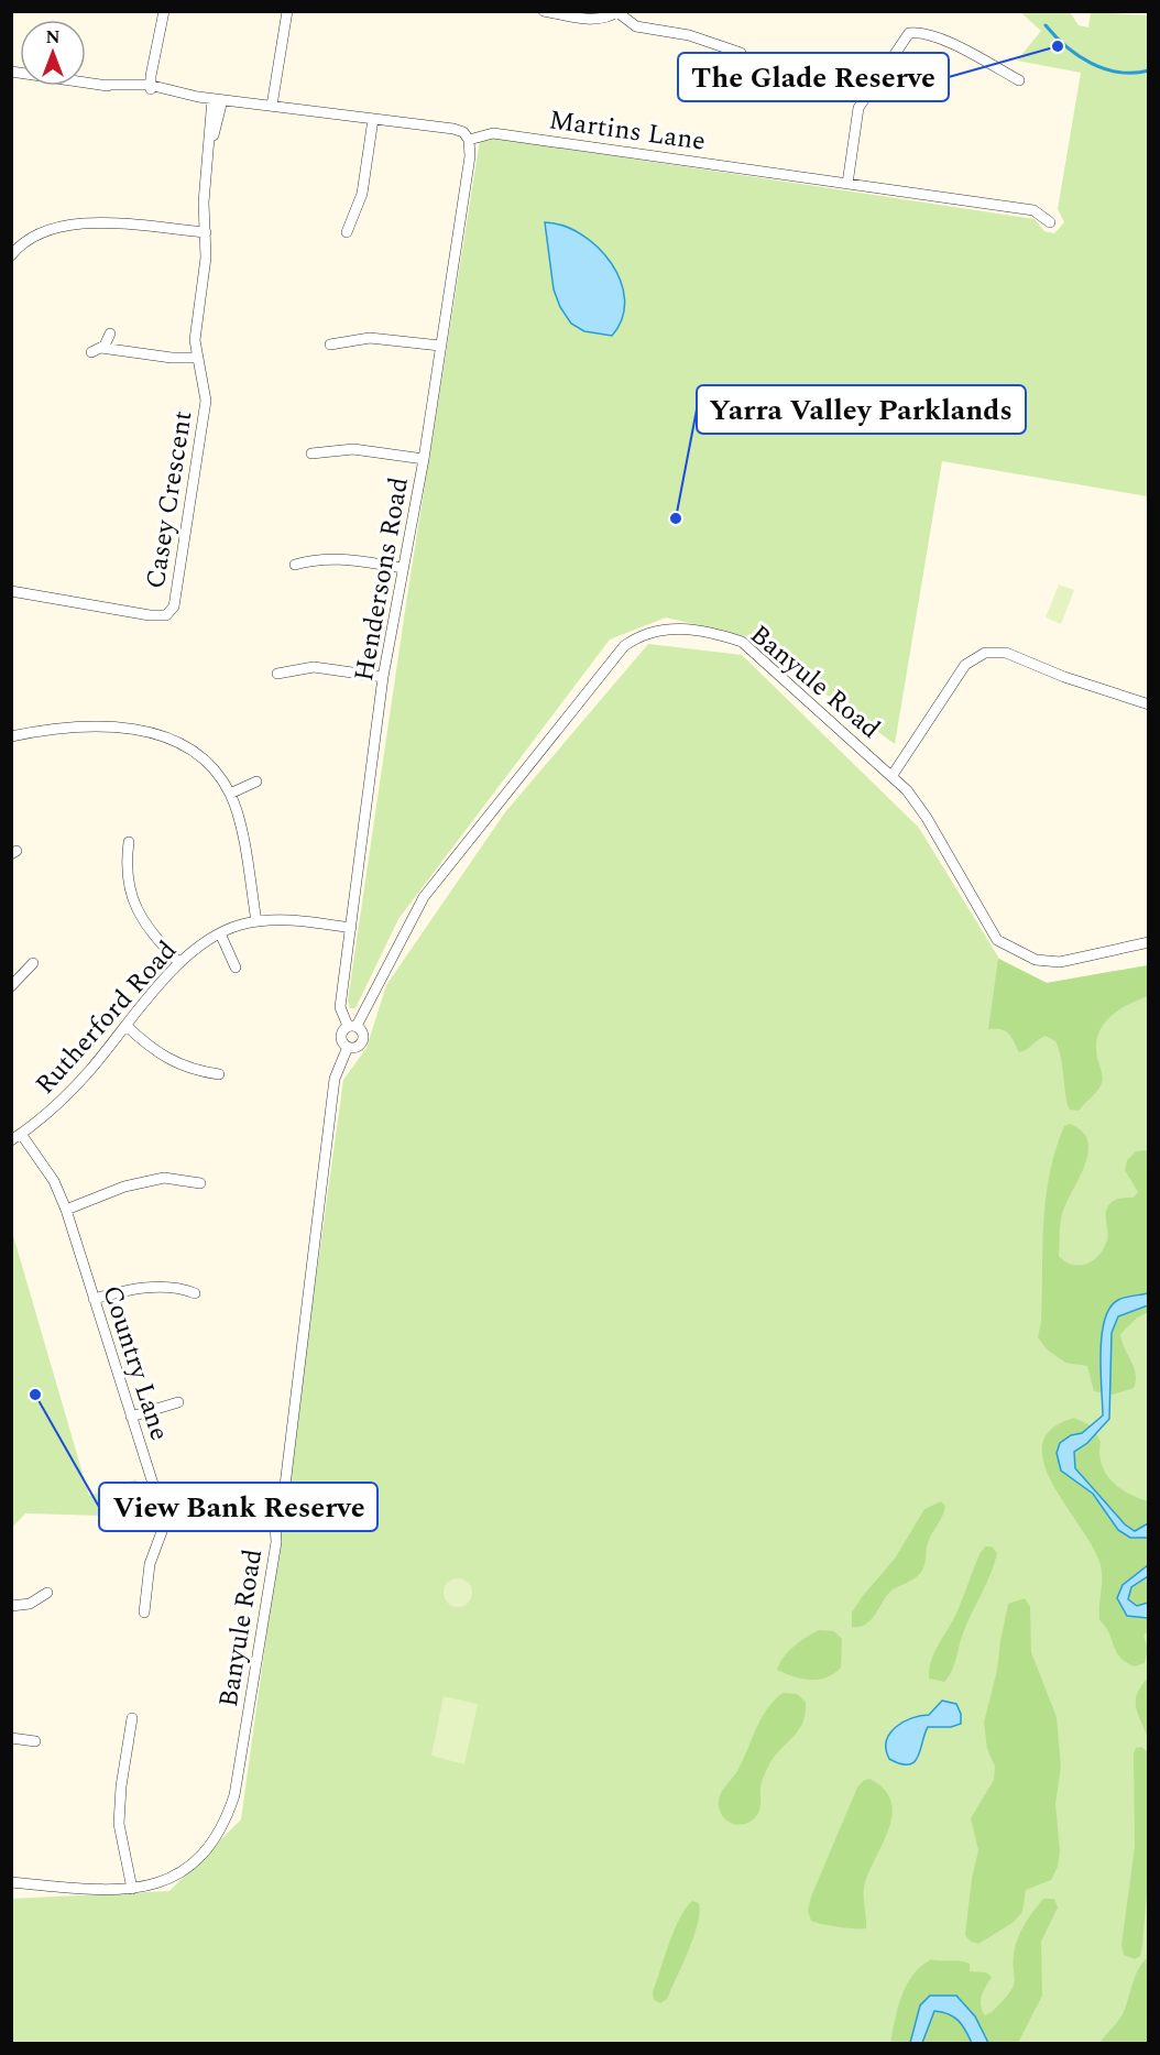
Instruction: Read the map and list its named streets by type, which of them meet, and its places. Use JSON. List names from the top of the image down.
{
  "streets": {
    "street": [
      "Martins Lane",
      "Casey Crescent",
      "Hendersons Road",
      "Banyule Road",
      "Rutherford Road",
      "Country Lane"
    ]
  },
  "crossings": [
    ["Martins Lane", "Casey Crescent"],
    ["Martins Lane", "Hendersons Road"],
    ["Hendersons Road", "Banyule Road"],
    ["Hendersons Road", "Rutherford Road"],
    ["Rutherford Road", "Country Lane"]
  ],
  "places": ["The Glade Reserve", "Yarra Valley Parklands", "View Bank Reserve"],
  "north": "top"
}
